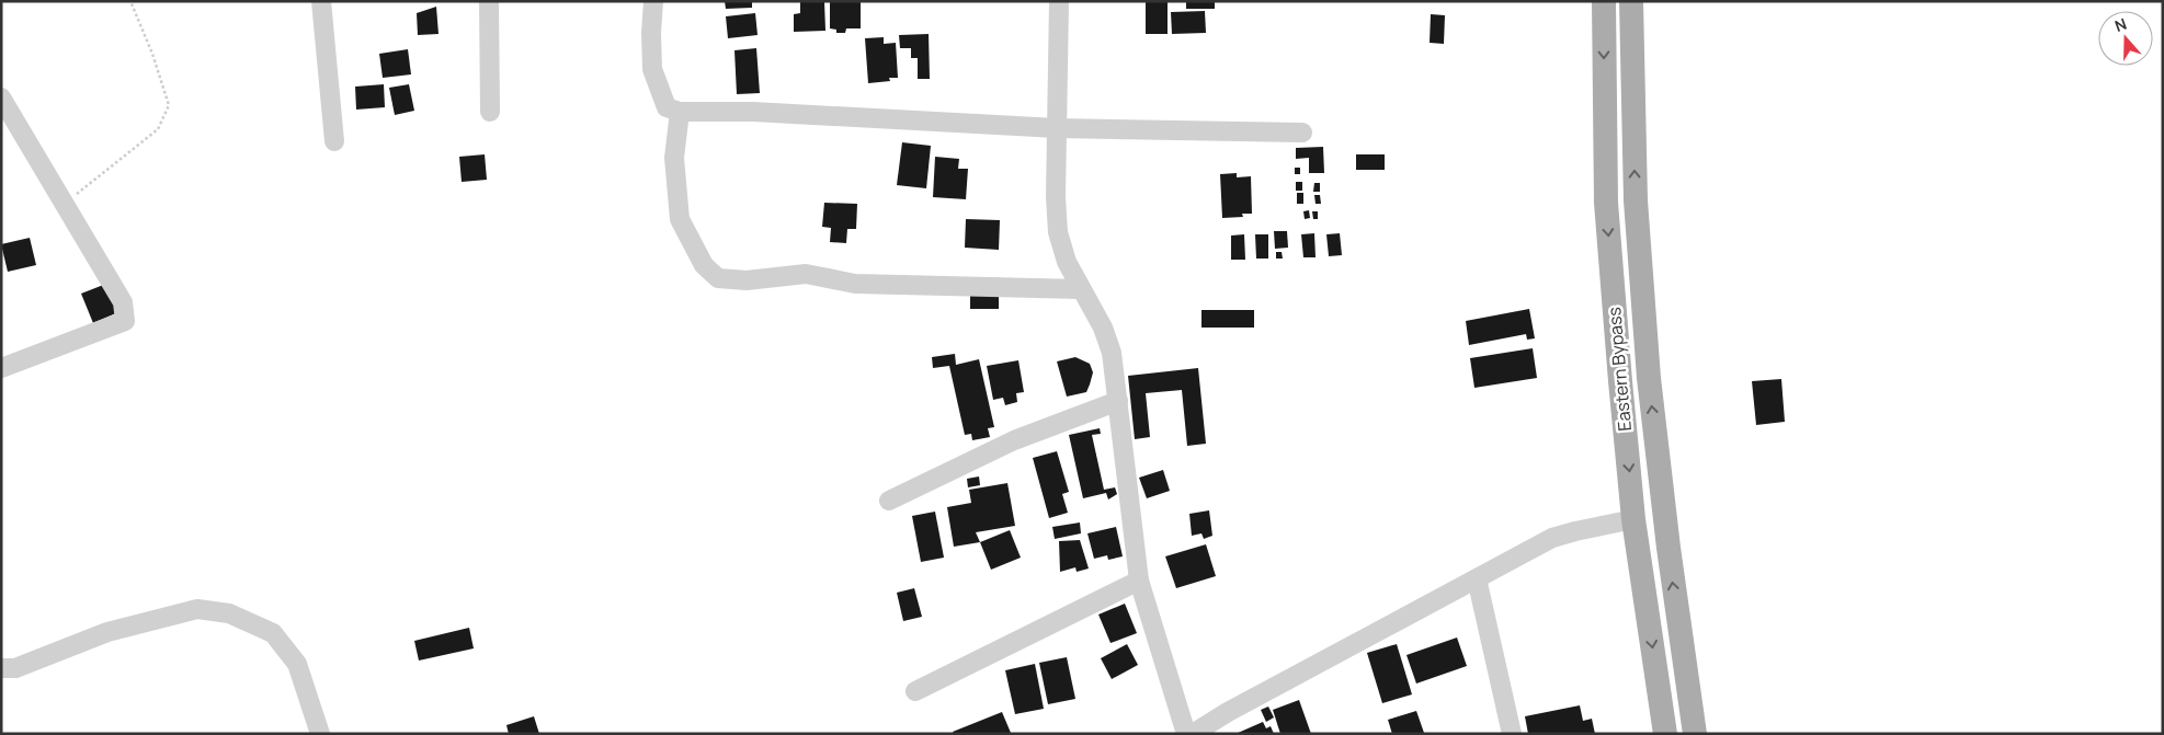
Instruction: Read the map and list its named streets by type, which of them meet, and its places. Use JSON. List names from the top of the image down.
{
  "streets": {
    "main road": ["Eastern Bypass"]
  },
  "north": "top"
}
